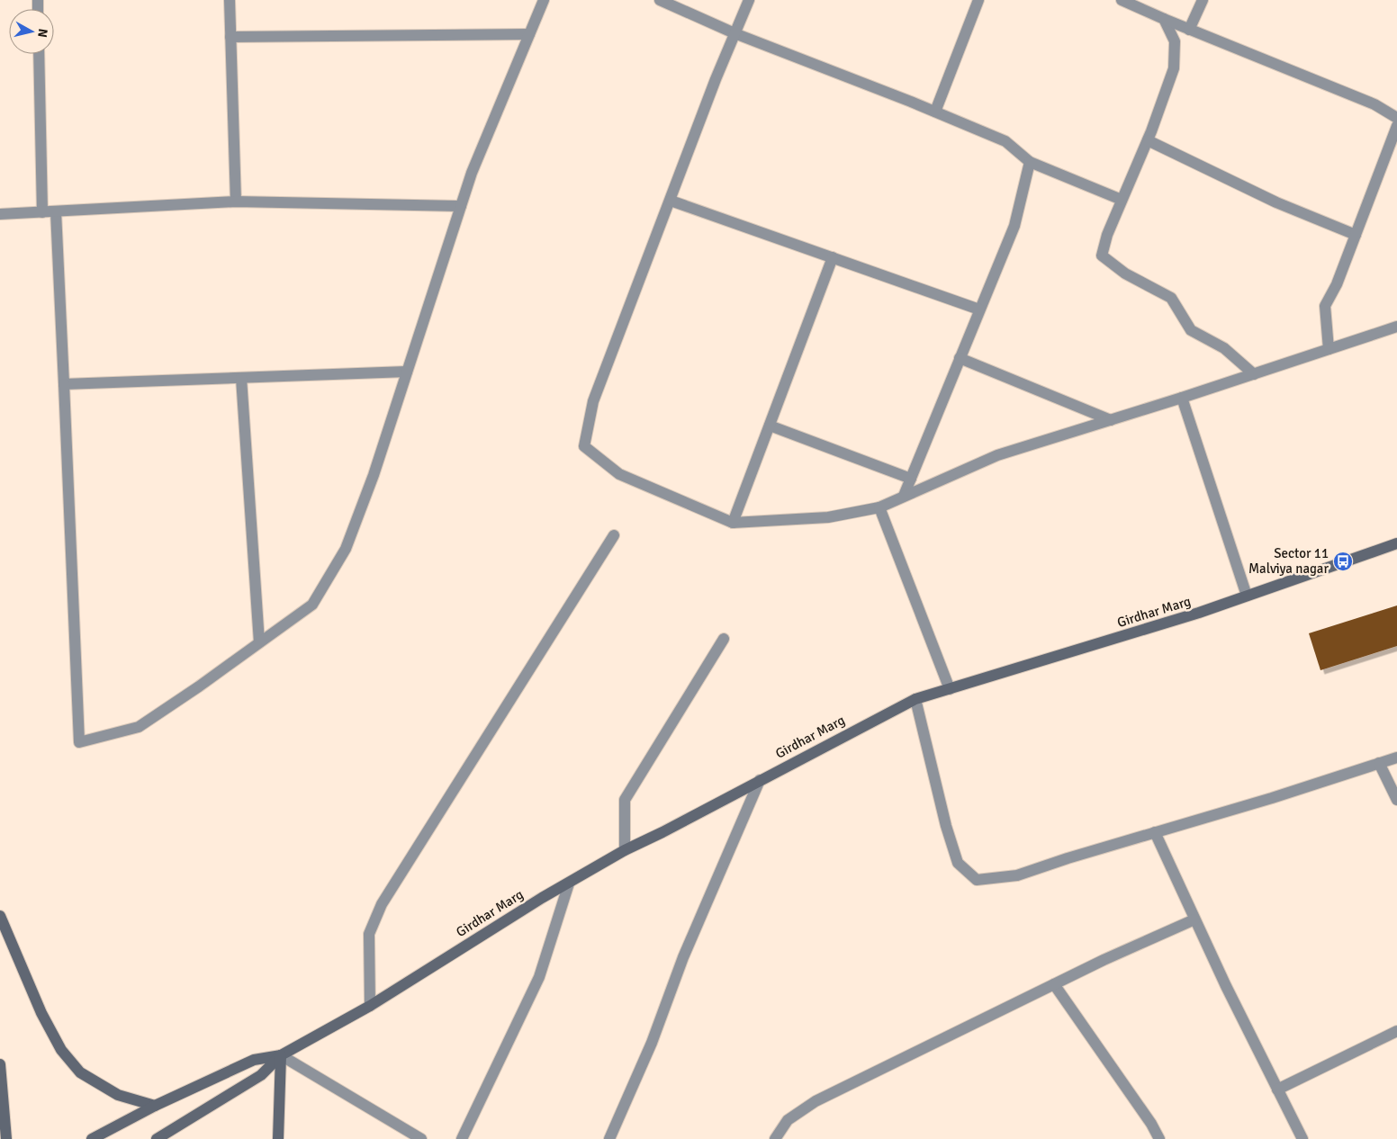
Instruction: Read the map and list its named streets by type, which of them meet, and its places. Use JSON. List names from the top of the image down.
{
  "streets": {
    "street": ["Girdhar Marg"]
  },
  "places": {
    "bus stop": ["Sector 11 Malviya nagar"]
  },
  "north": "right"
}
